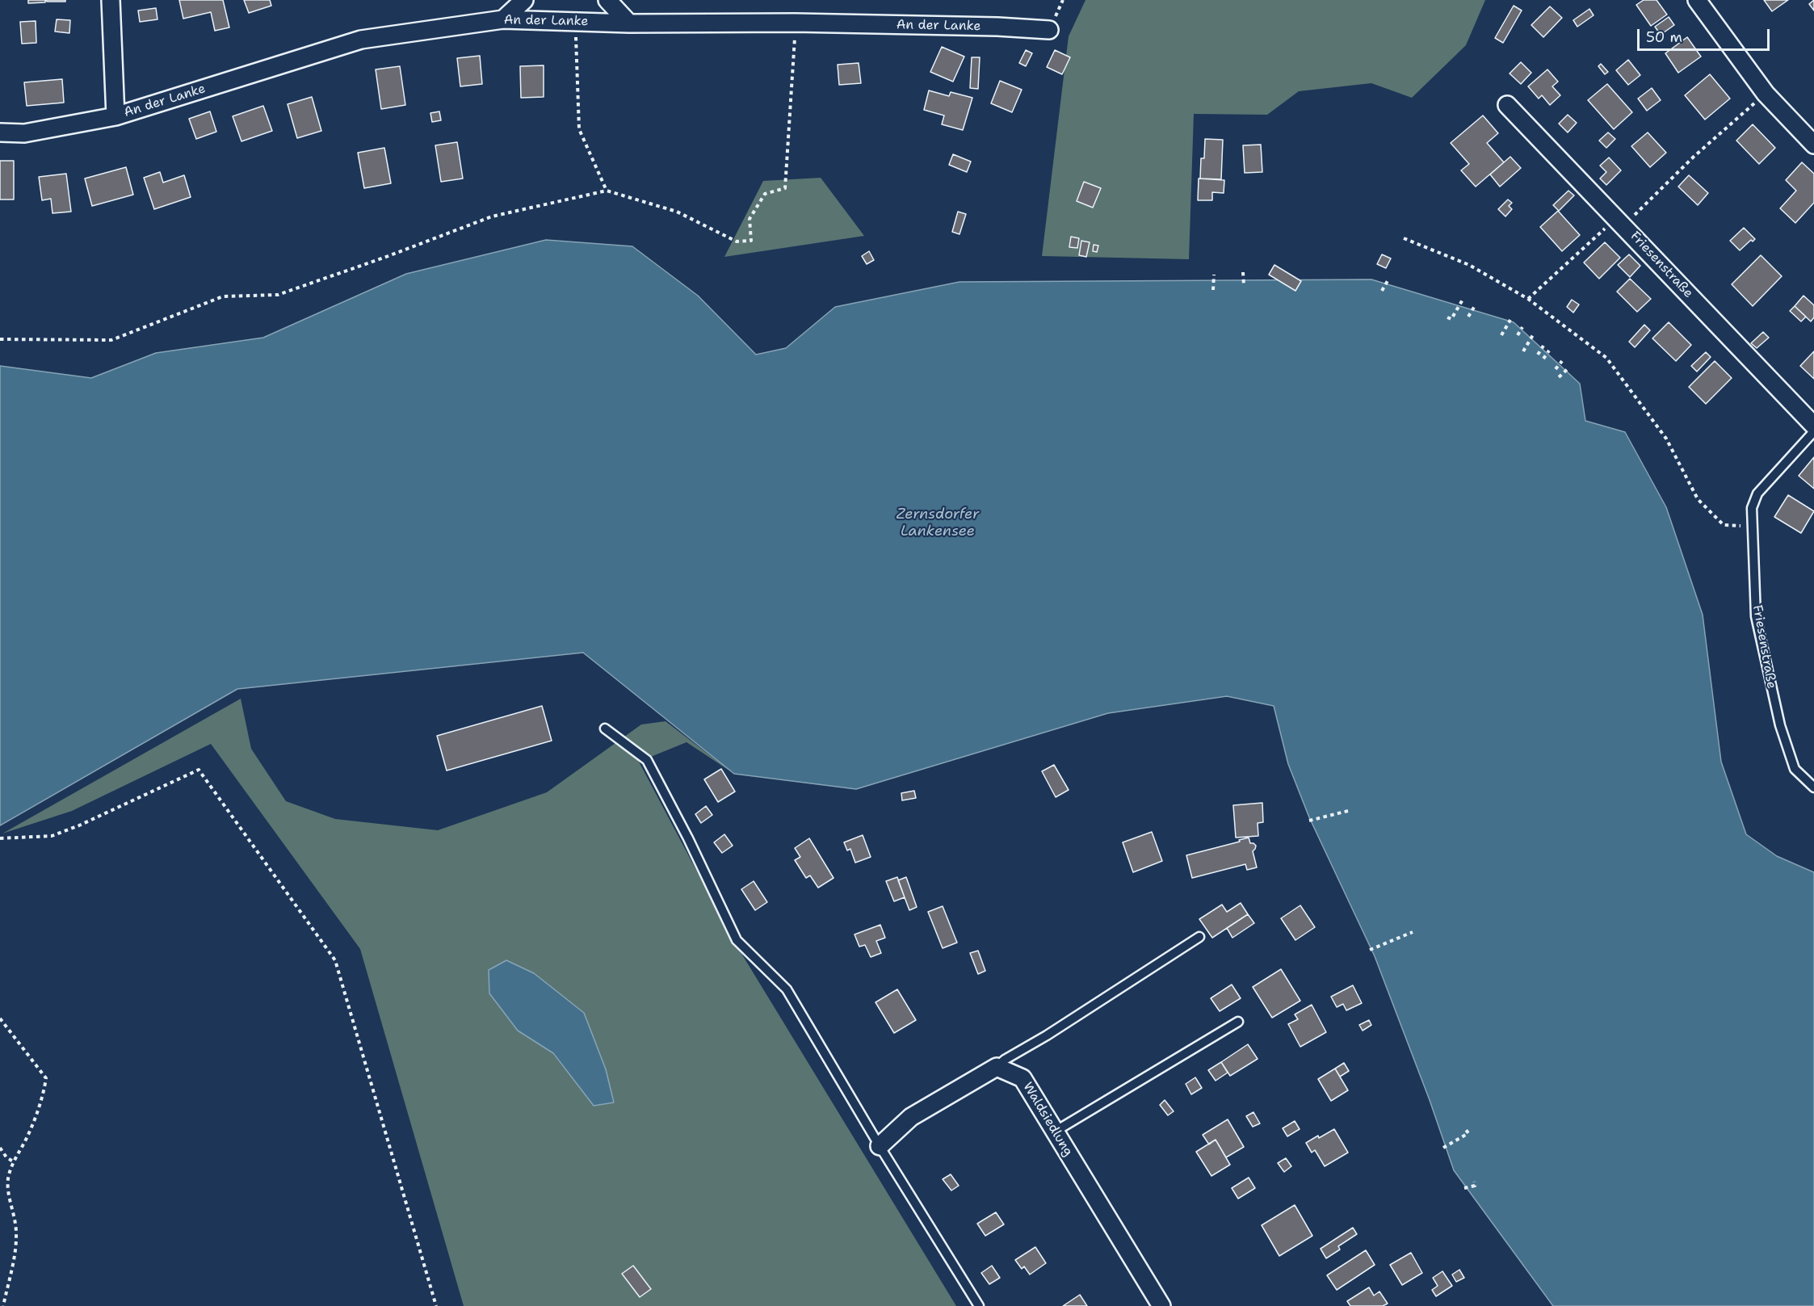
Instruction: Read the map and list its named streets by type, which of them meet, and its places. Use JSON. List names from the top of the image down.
{
  "streets": {
    "street": ["An der Lanke", "Friesenstraße", "Waldsiedlung"]
  },
  "water": ["Zernsdorfer Lankensee"],
  "scale_bar": "50 m"
}
